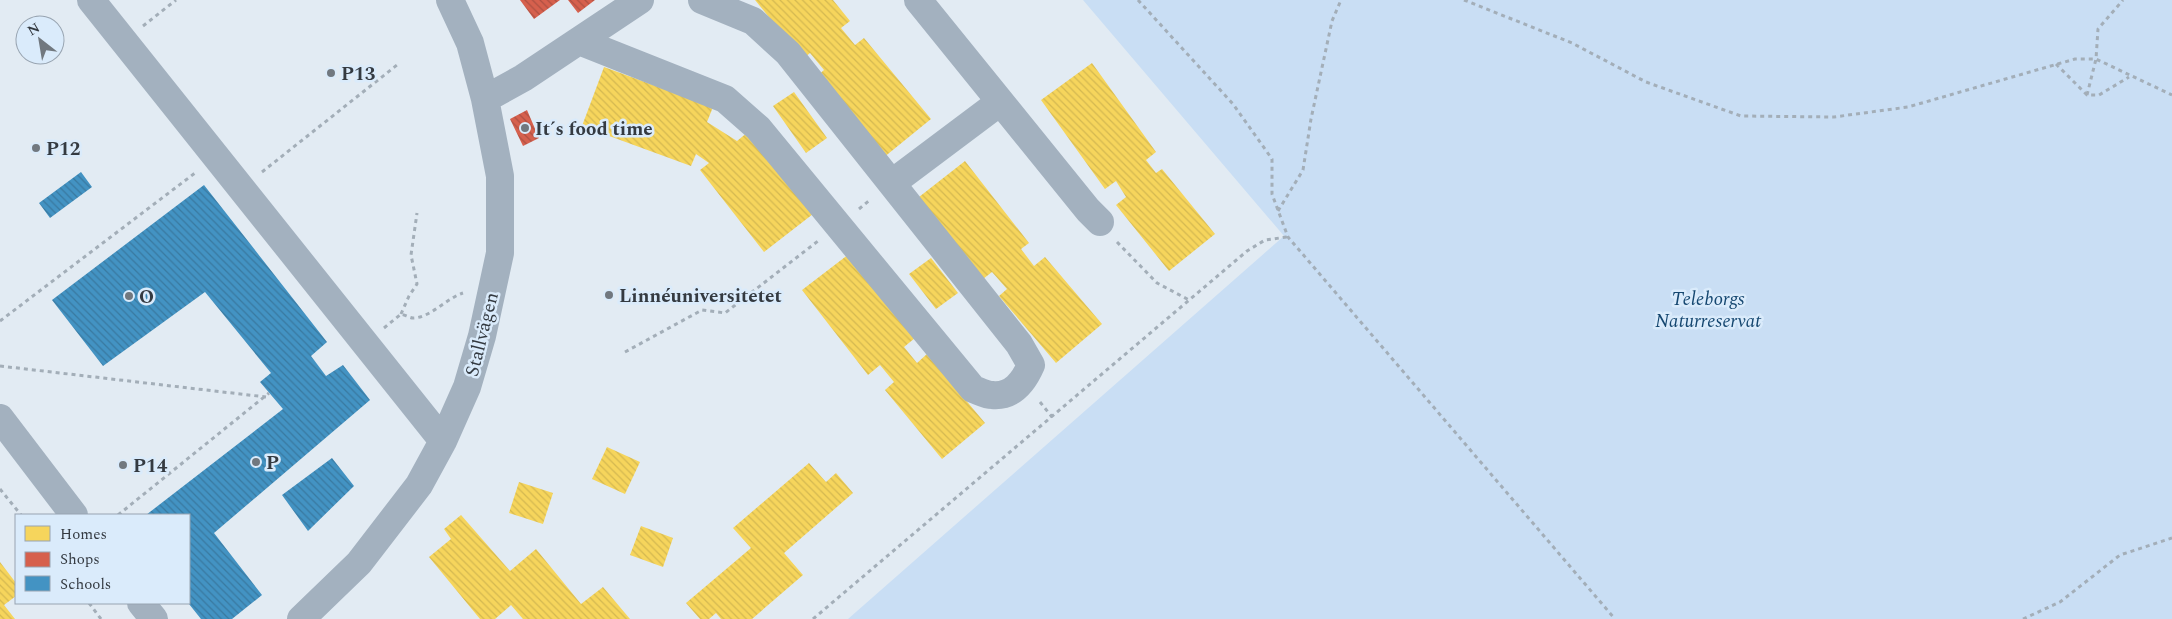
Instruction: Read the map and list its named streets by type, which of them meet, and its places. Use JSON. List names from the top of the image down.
{
  "streets": {
    "street": ["Stallvägen"]
  },
  "parks": ["Teleborgs Naturreservat"],
  "places": [
    "P13",
    "It´s food time",
    "P12",
    "Linnéuniversitetet",
    "O",
    "P",
    "P14"
  ],
  "legend": ["Homes", "Shops", "Schools"],
  "north": "top left"
}
